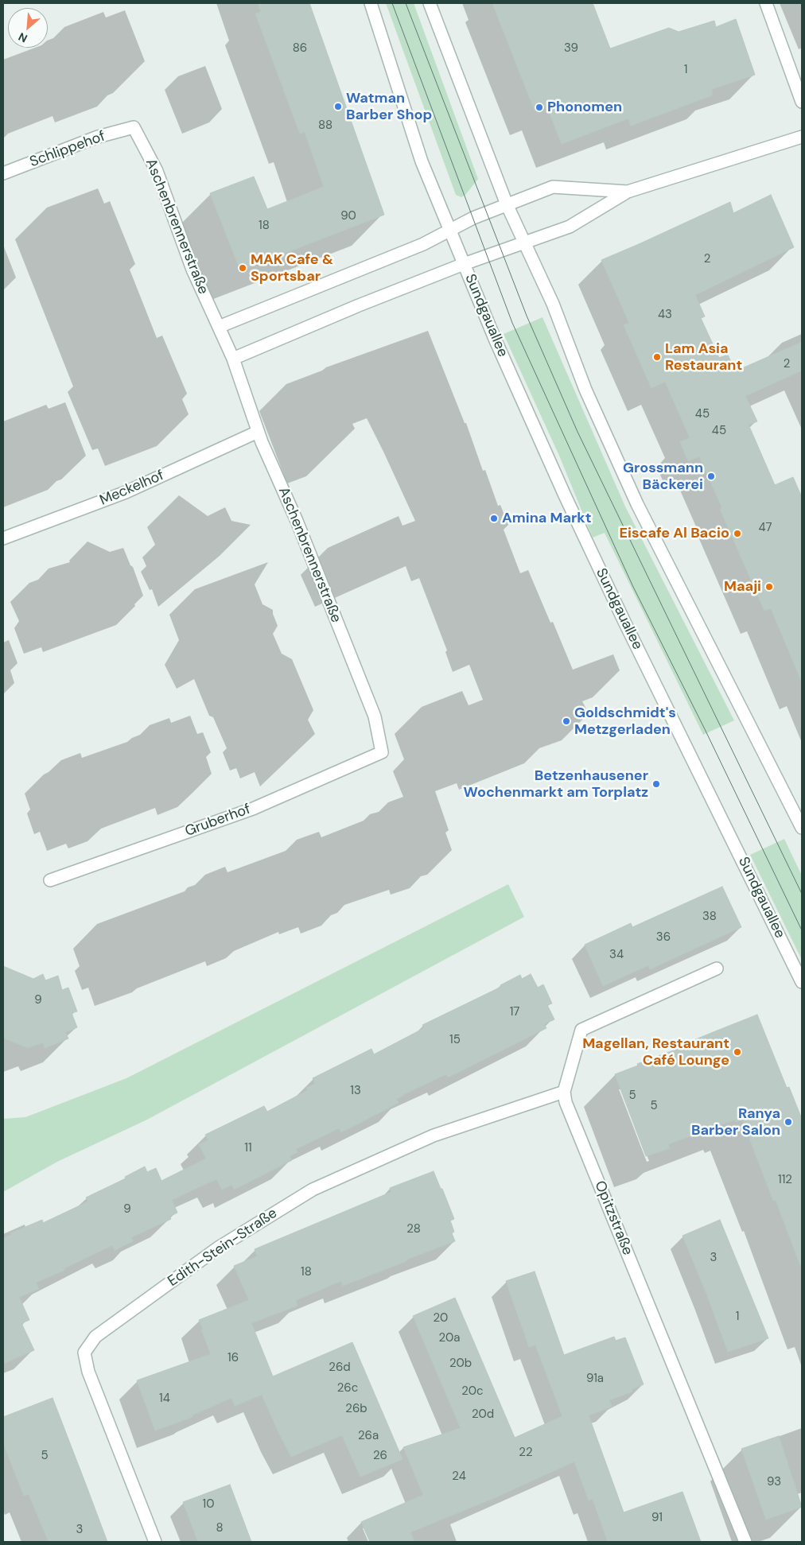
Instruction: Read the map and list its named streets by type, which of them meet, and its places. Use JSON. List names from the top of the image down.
{
  "streets": {
    "street": [
      "Schlippehof",
      "Aschenbrennerstraße",
      "Sundgauallee",
      "Meckelhof",
      "Gruberhof",
      "Opitzstraße",
      "Edith-Stein-Straße"
    ]
  },
  "crossings": [
    ["Schlippehof", "Aschenbrennerstraße"],
    ["Aschenbrennerstraße", "Meckelhof"],
    ["Aschenbrennerstraße", "Gruberhof"],
    ["Opitzstraße", "Edith-Stein-Straße"]
  ],
  "places": [
    "Watman Barber Shop",
    "Phonomen",
    "MAK Cafe & Sportsbar",
    "Lam Asia Restaurant",
    "Grossmann Bäckerei",
    "Amina Markt",
    "Eiscafe Al Bacio",
    "Maaji",
    "Goldschmidt's Metzgerladen",
    "Betzenhausener Wochenmarkt am Torplatz",
    "Magellan, Restaurant Café Lounge",
    "Ranya Barber Salon"
  ],
  "house_numbers": [
    "86",
    "39",
    "1",
    "88",
    "90",
    "18",
    "2",
    "43",
    "2",
    "45",
    "45",
    "47",
    "38",
    "36",
    "34",
    "9",
    "17",
    "15",
    "13",
    "5",
    "5",
    "11",
    "112",
    "9",
    "28",
    "3",
    "18",
    "1",
    "20",
    "20a",
    "16",
    "20b",
    "26d",
    "91a",
    "26c",
    "20c",
    "14",
    "26b",
    "20d",
    "26a",
    "22",
    "5",
    "26",
    "24",
    "93",
    "10",
    "91",
    "8",
    "3"
  ],
  "north": "bottom left"
}
